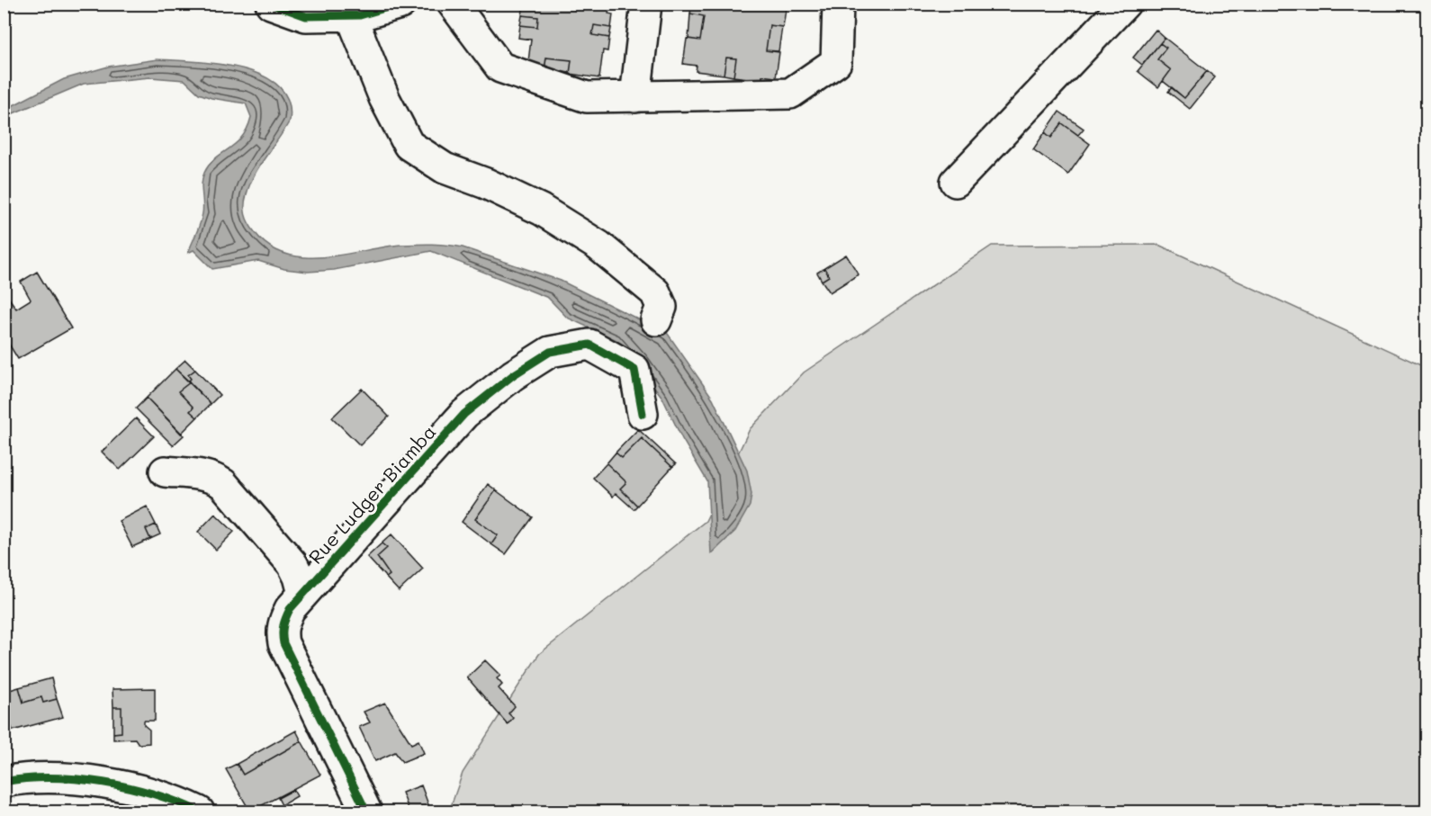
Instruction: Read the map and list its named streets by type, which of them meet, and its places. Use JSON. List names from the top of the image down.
{
  "streets": {
    "street": ["Rue Ludger Biamba"]
  }
}
